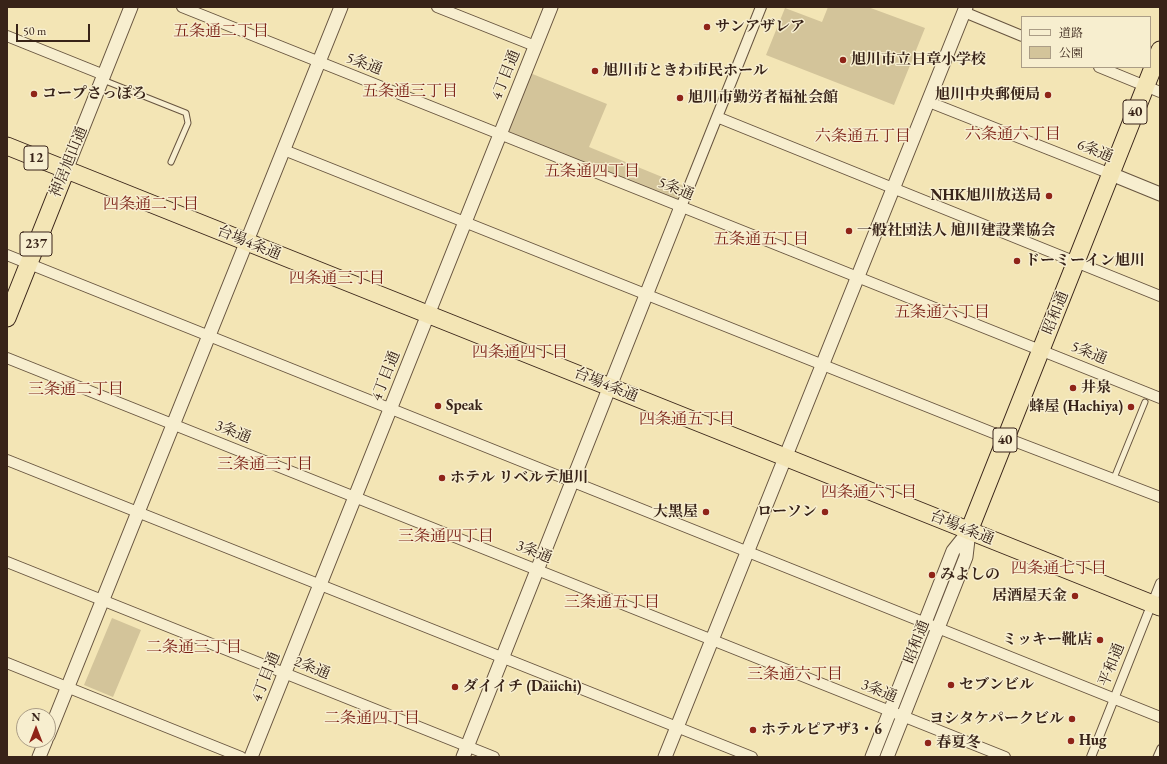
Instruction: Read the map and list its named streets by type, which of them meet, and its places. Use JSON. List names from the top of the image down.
{
  "streets": {
    "highway": [
      "40",
      "12",
      "神居旭山通",
      "台場4条通",
      "237",
      "昭和通"
    ],
    "street": [
      "5条通",
      "4丁目通",
      "6条通",
      "3条通",
      "平和通",
      "2条通"
    ]
  },
  "crossings": [
    ["5条通", "4丁目通"],
    ["5条通", "昭和通"],
    ["4丁目通", "台場4条通"],
    ["4丁目通", "3条通"],
    ["4丁目通", "2条通"],
    ["6条通", "昭和通"],
    ["神居旭山通", "台場4条通"],
    ["台場4条通", "昭和通"],
    ["台場4条通", "平和通"],
    ["昭和通", "3条通"]
  ],
  "districts": [
    "五条通二丁目",
    "五条通三丁目",
    "六条通六丁目",
    "六条通五丁目",
    "五条通四丁目",
    "四条通二丁目",
    "五条通五丁目",
    "四条通三丁目",
    "五条通六丁目",
    "四条通四丁目",
    "三条通二丁目",
    "四条通五丁目",
    "三条通三丁目",
    "四条通六丁目",
    "三条通四丁目",
    "四条通七丁目",
    "三条通五丁目",
    "二条通三丁目",
    "三条通六丁目",
    "二条通四丁目"
  ],
  "places": [
    "サンアザレア",
    "旭川市立日章小学校",
    "旭川市ときわ市民ホール",
    "コープさっぽろ",
    "旭川中央郵便局",
    "旭川市勤労者福祉会館",
    "NHK旭川放送局",
    "一般社団法人 旭川建設業協会",
    "ドーミーイン旭川",
    "井泉",
    "Speak",
    "蜂屋 (Hachiya)",
    "ホテル リベルテ旭川",
    "大黑屋",
    "ローソン",
    "みよしの",
    "居酒屋天金",
    "ミッキー靴店",
    "セブンビル",
    "ダイイチ (Daiichi)",
    "ヨシタケパークビル",
    "ホテルピアザ3・6",
    "Hug",
    "春夏冬"
  ],
  "legend": ["道路", "公園"],
  "scale_bar": "50 m",
  "north": "top"
}
